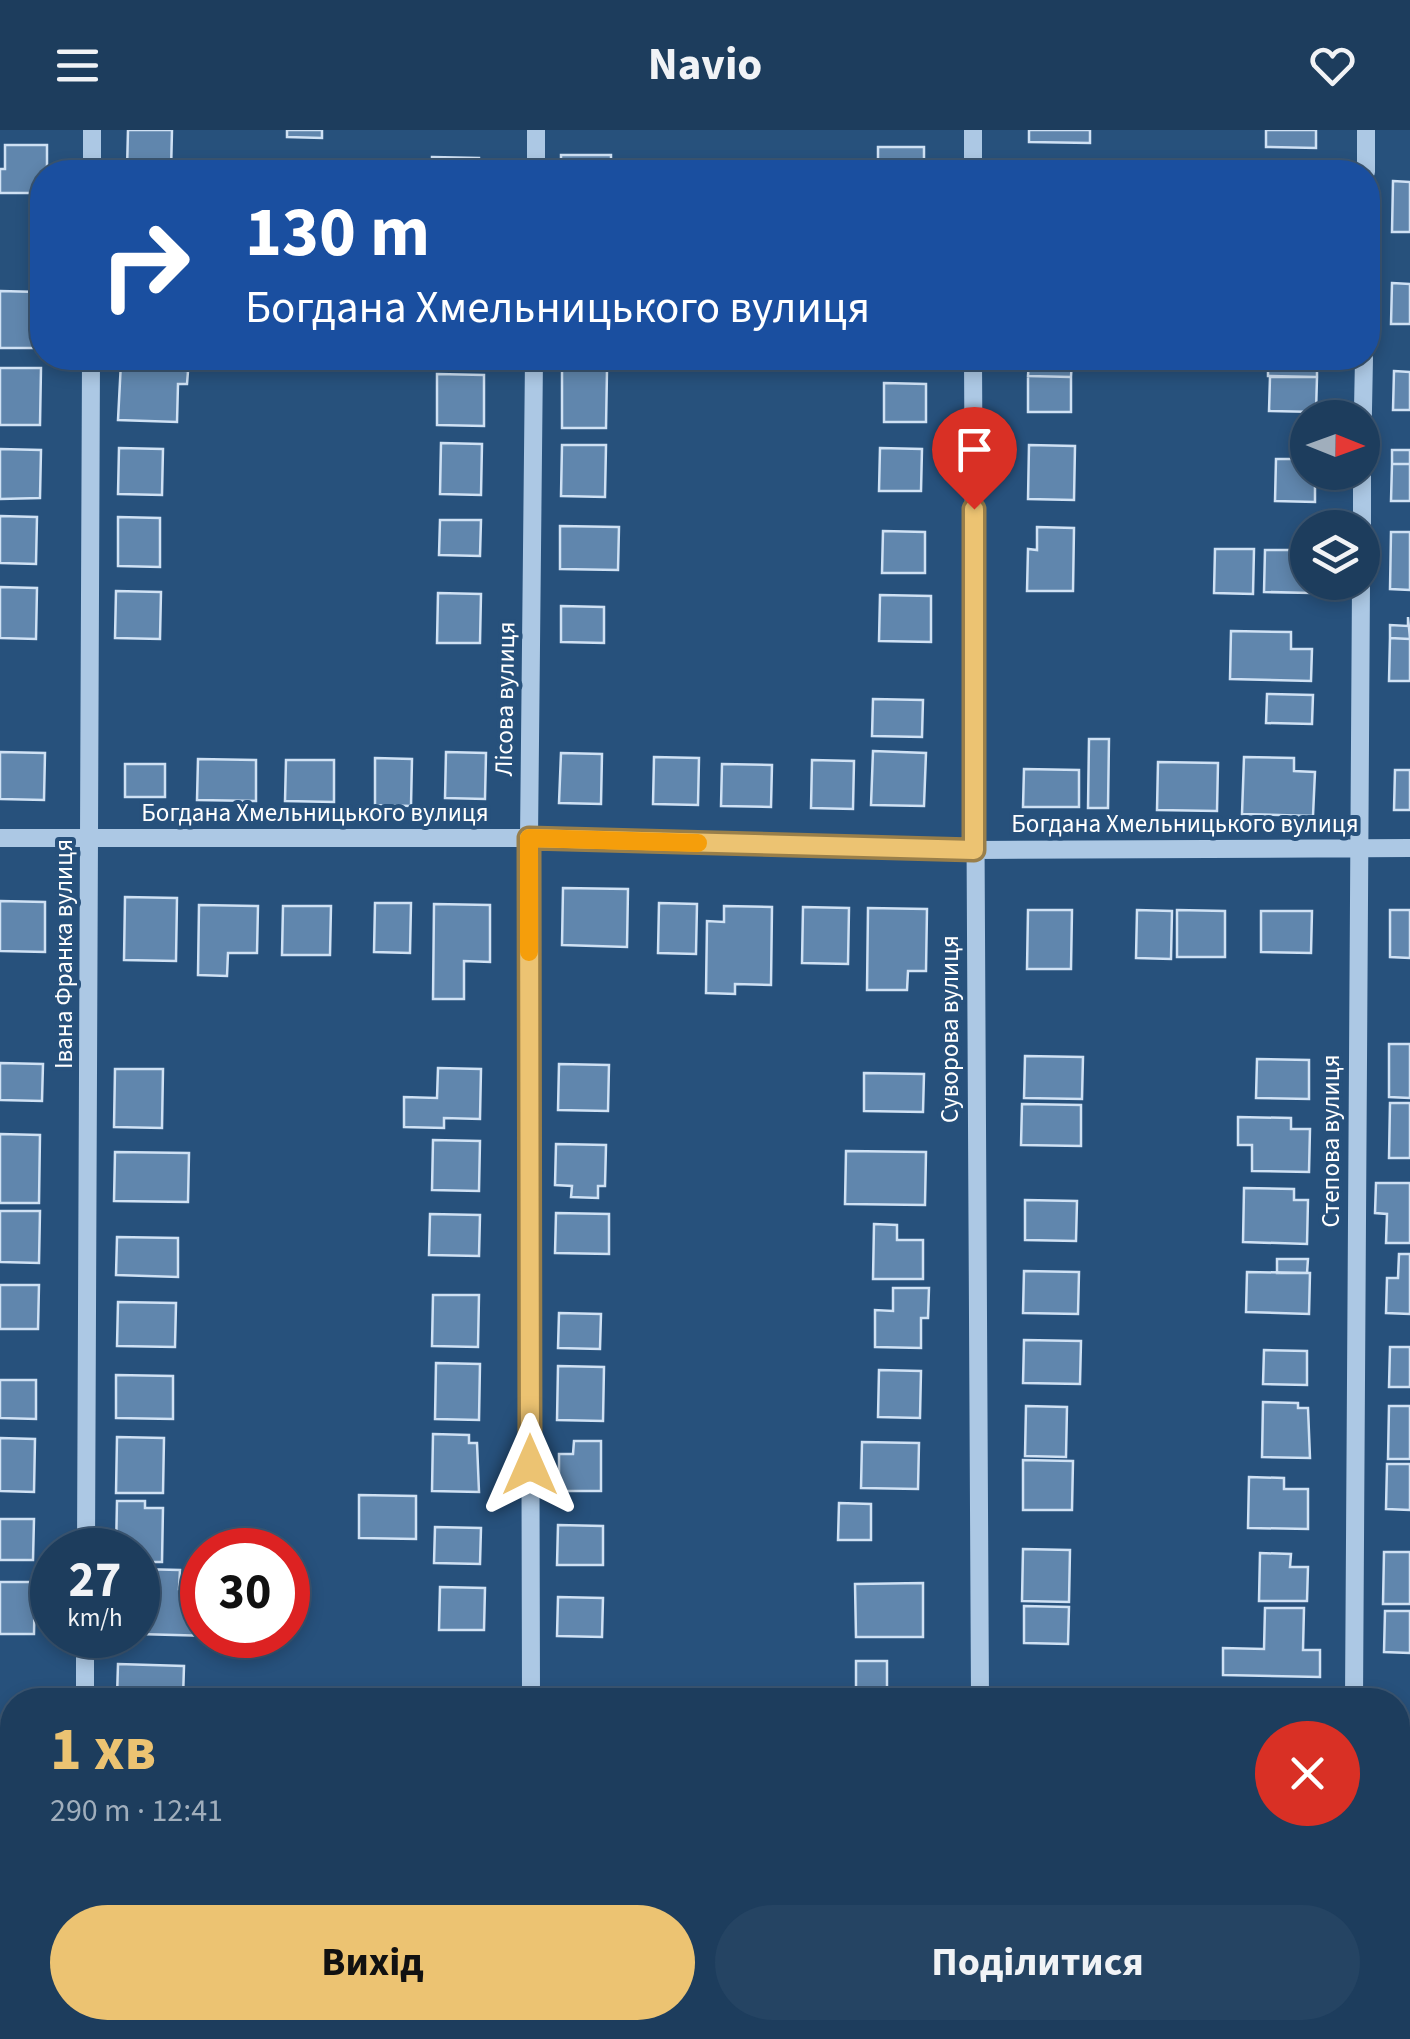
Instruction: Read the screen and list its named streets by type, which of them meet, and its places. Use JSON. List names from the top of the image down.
{
  "streets": {
    "street": [
      "Лісова вулиця",
      "Богдана Хмельницького вулиця",
      "Івана Франка вулиця",
      "Суворова вулиця",
      "Степова вулиця"
    ]
  },
  "crossings": [
    ["Лісова вулиця", "Богдана Хмельницького вулиця"],
    ["Богдана Хмельницького вулиця", "Івана Франка вулиця"],
    ["Богдана Хмельницького вулиця", "Суворова вулиця"],
    ["Богдана Хмельницького вулиця", "Степова вулиця"]
  ],
  "north": "right",
  "page": {
    "header": "Navio",
    "turn": ["130 m", "Богдана Хмельницького вулиця"],
    "speed": "27 km/h",
    "limit": "30",
    "heading": ["1 хв", "290 m · 12:41"],
    "buttons": ["Вихід", "Поділитися"]
  }
}
